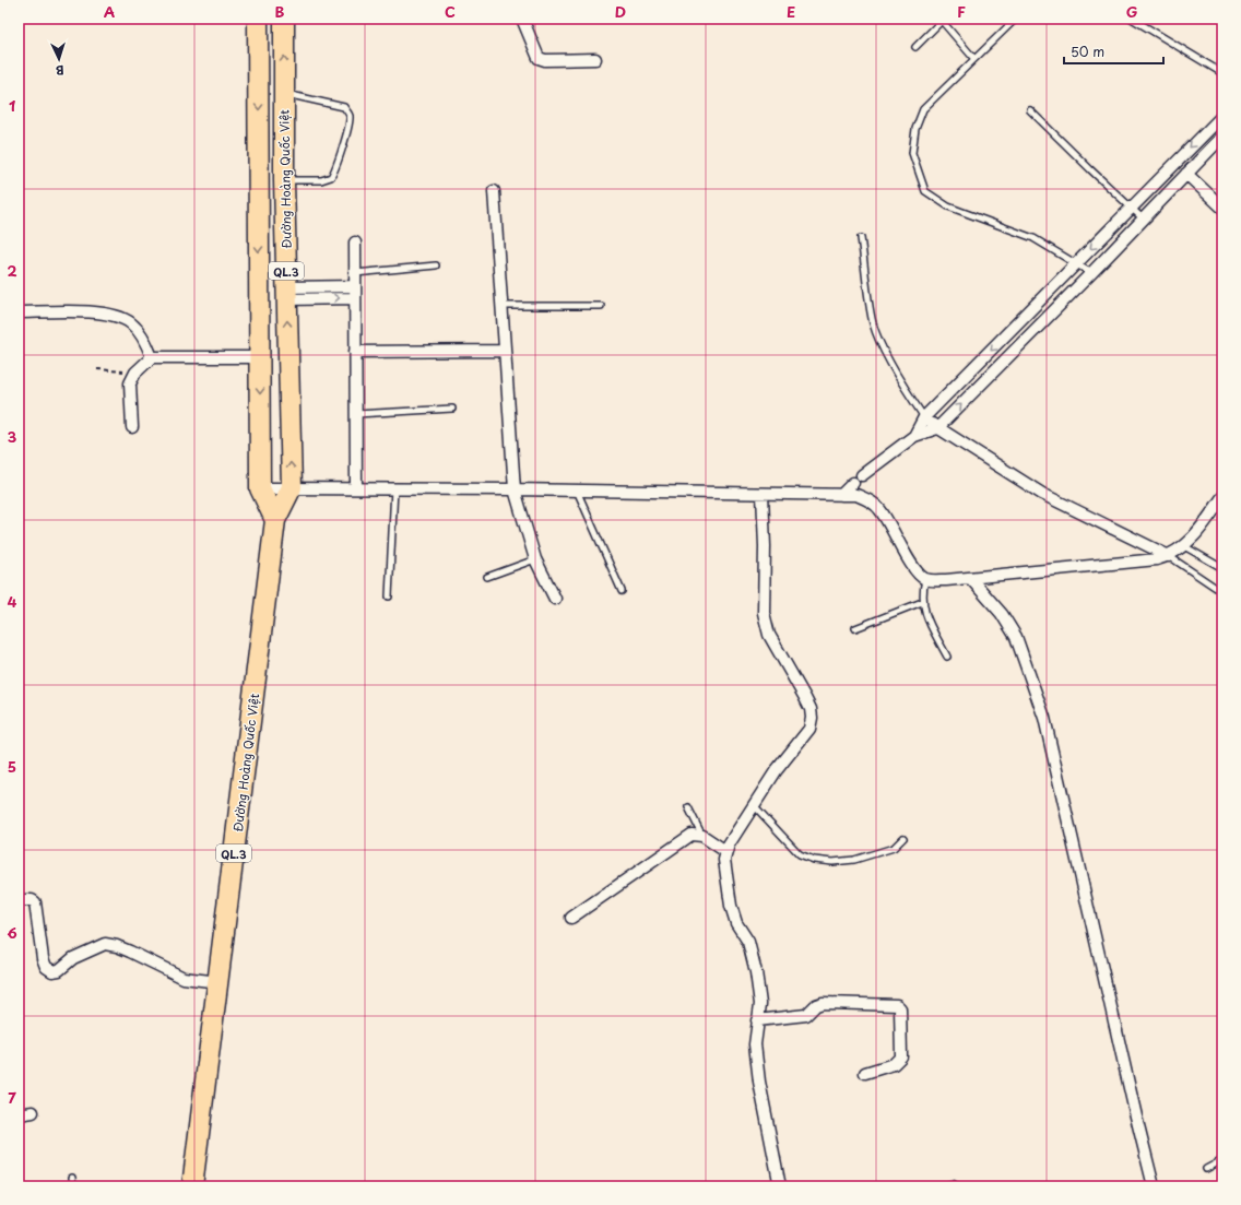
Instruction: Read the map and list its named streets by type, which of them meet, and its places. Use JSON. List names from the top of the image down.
{
  "streets": {
    "highway": ["Đường Hoàng Quốc Việt", "QL.3"]
  },
  "crossings": [
    ["Đường Hoàng Quốc Việt", "QL.3"]
  ],
  "scale_bar": "50 m",
  "north": "bottom",
  "grid": {
    "columns": [
      "A",
      "B",
      "C",
      "D",
      "E",
      "F",
      "G"
    ],
    "rows": [
      "1",
      "2",
      "3",
      "4",
      "5",
      "6",
      "7"
    ]
  }
}
